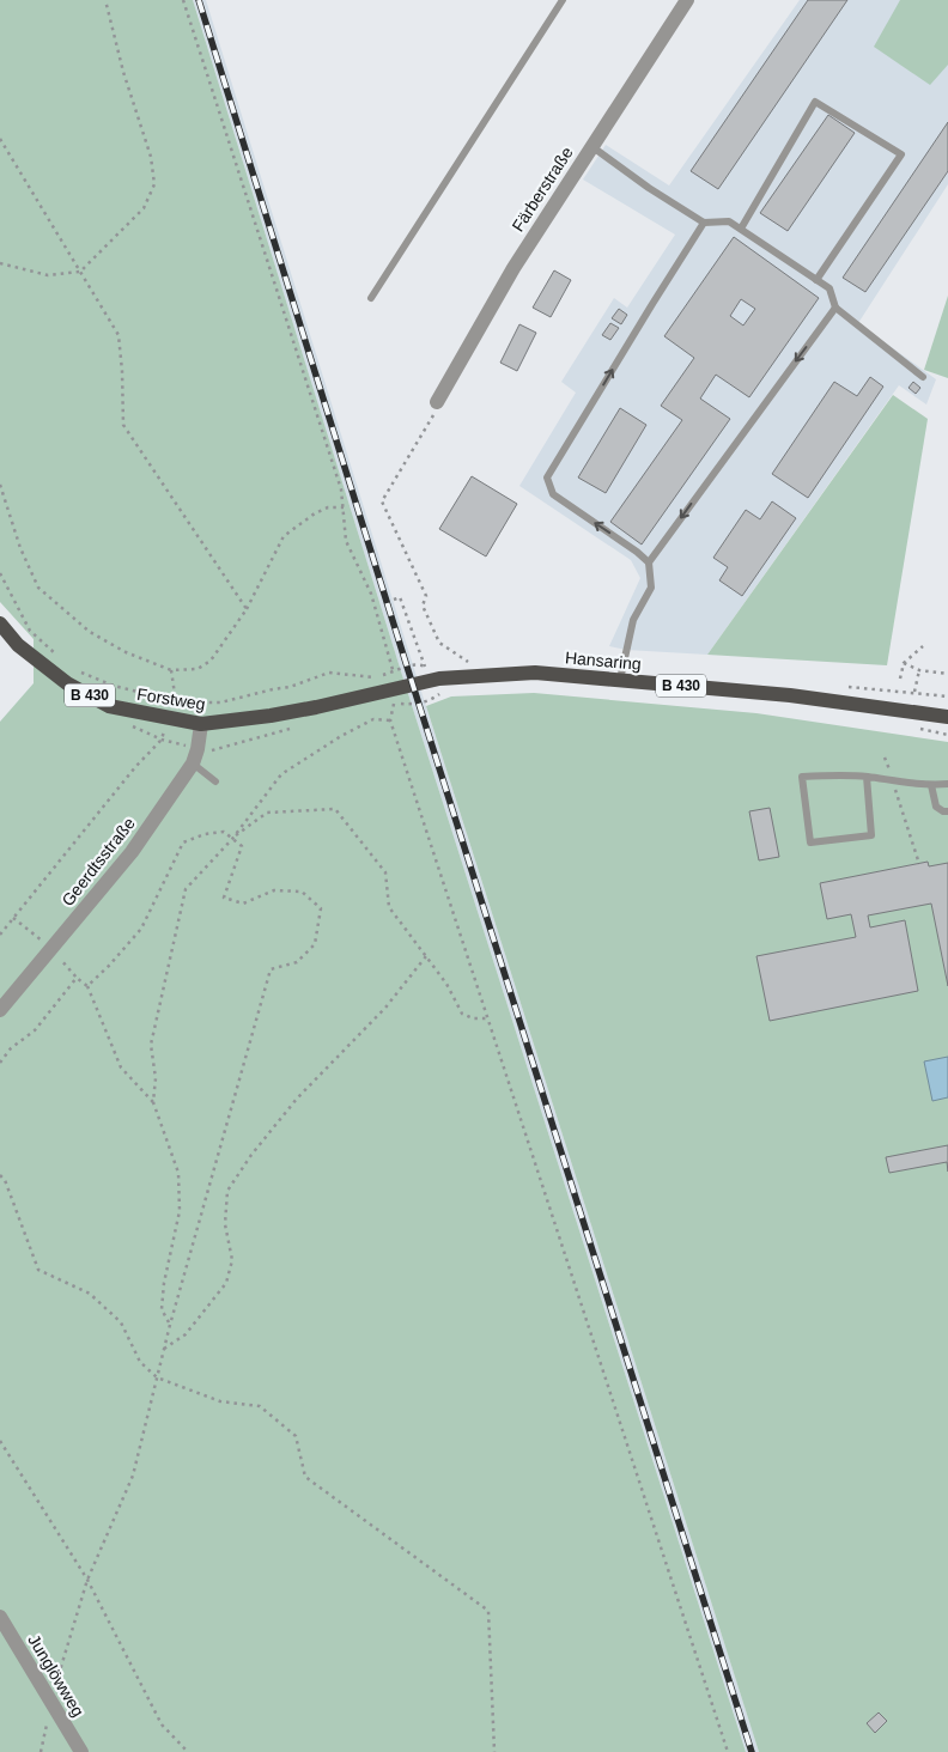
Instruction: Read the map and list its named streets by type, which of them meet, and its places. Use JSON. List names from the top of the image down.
{
  "streets": {
    "main road": ["Hansaring", "B 430", "Forstweg"],
    "street": ["Färberstraße", "Geerdtsstraße", "Junglöwweg"]
  },
  "crossings": [
    ["Hansaring", "Forstweg"],
    ["Forstweg", "Geerdtsstraße"]
  ]
}
